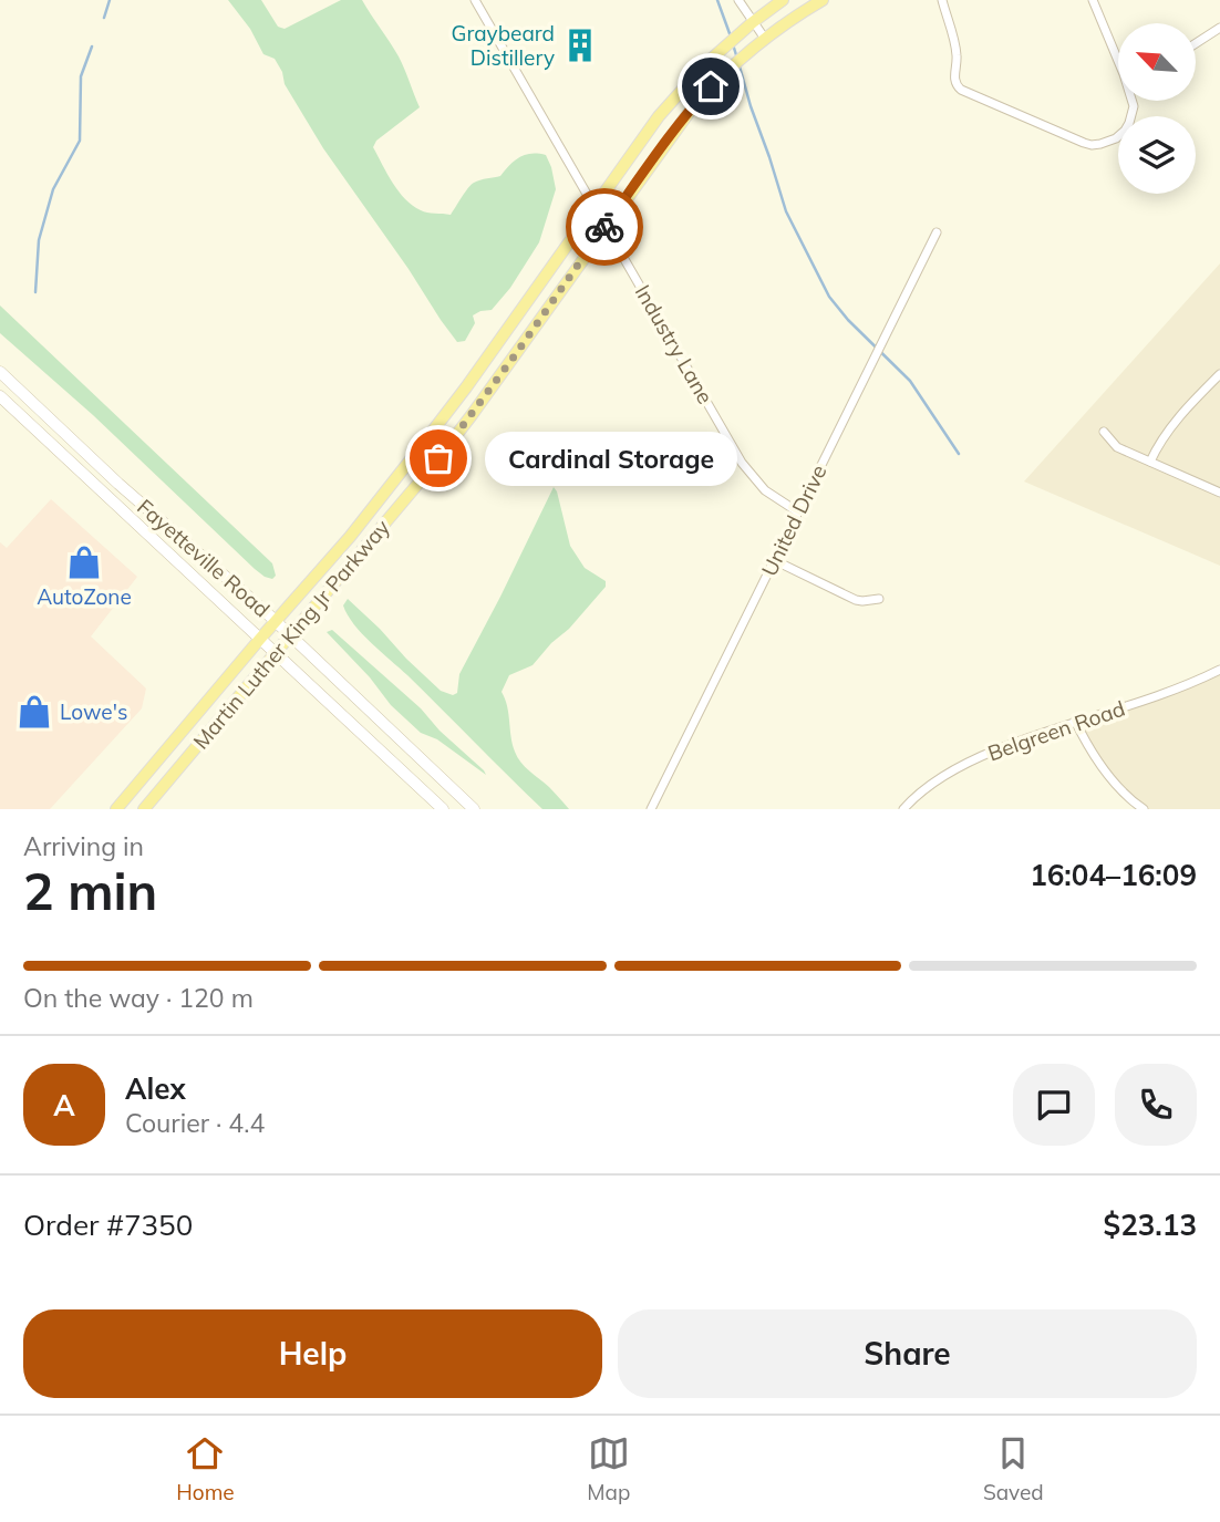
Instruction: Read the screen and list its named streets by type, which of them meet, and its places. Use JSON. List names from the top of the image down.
{
  "streets": {
    "main road": ["Fayetteville Road", "Martin Luther King Jr Parkway"],
    "street": ["Industry Lane", "United Drive", "Belgreen Road"]
  },
  "crossings": [
    ["Industry Lane", "United Drive"],
    ["Industry Lane", "Martin Luther King Jr Parkway"],
    ["Fayetteville Road", "Martin Luther King Jr Parkway"]
  ],
  "places": {
    "building": ["Graybeard Distillery"],
    "other": ["Cardinal Storage"],
    "shop": ["AutoZone", "Lowe's"]
  },
  "north": "top left",
  "page": {
    "bubble": "Cardinal Storage",
    "heading": ["2 min", "Arriving in", "16:04–16:09"],
    "panel": [
      "Alex",
      "Courier · 4.4",
      "Order #7350",
      "$23.13"
    ],
    "bar": "On the way · 120 m",
    "round": "A",
    "buttons": ["Help", "Share"],
    "tabs": ["Home", "Map", "Saved"]
  }
}
